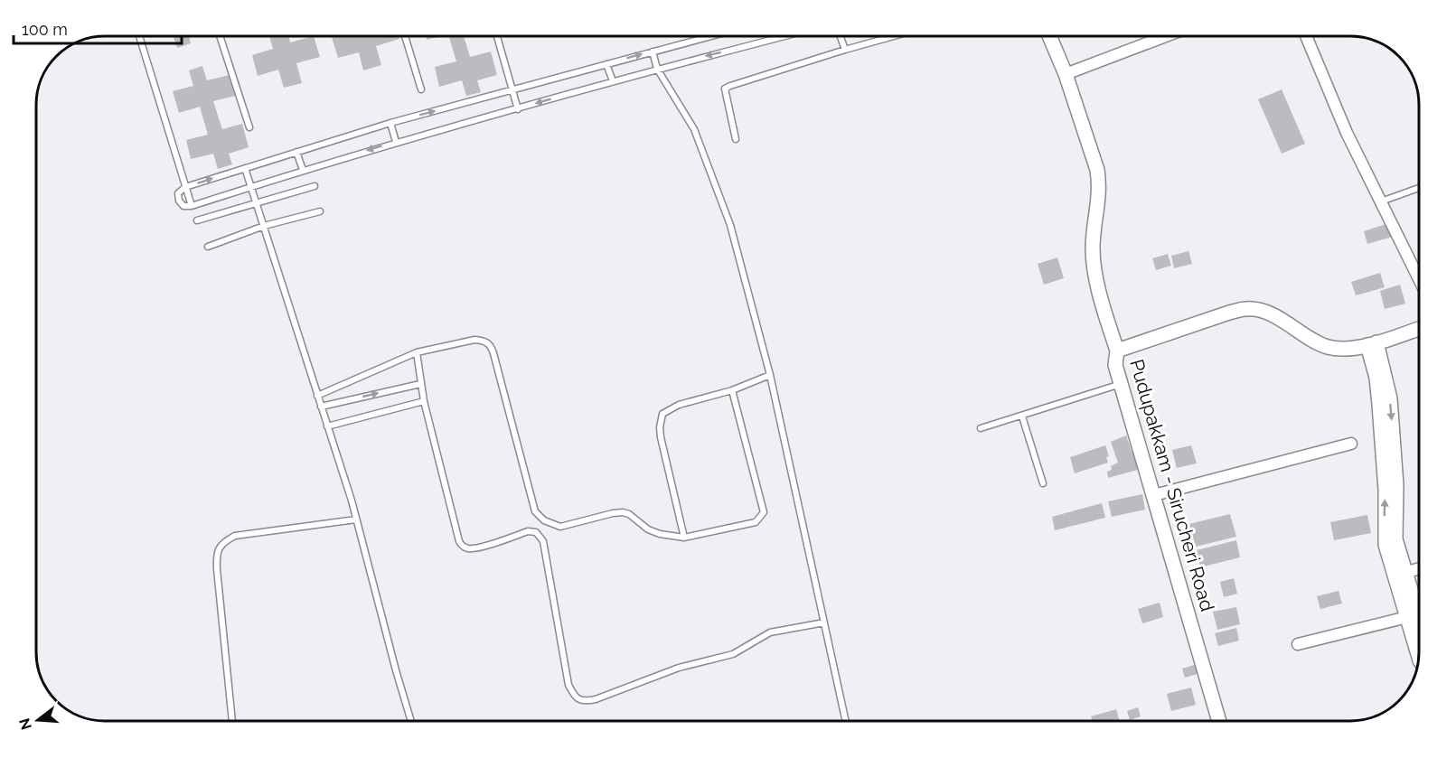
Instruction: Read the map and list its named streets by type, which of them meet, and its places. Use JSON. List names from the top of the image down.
{
  "streets": {
    "street": ["Pudupakkam - Sirucheri Road"]
  },
  "scale_bar": "100 m",
  "north": "left"
}
